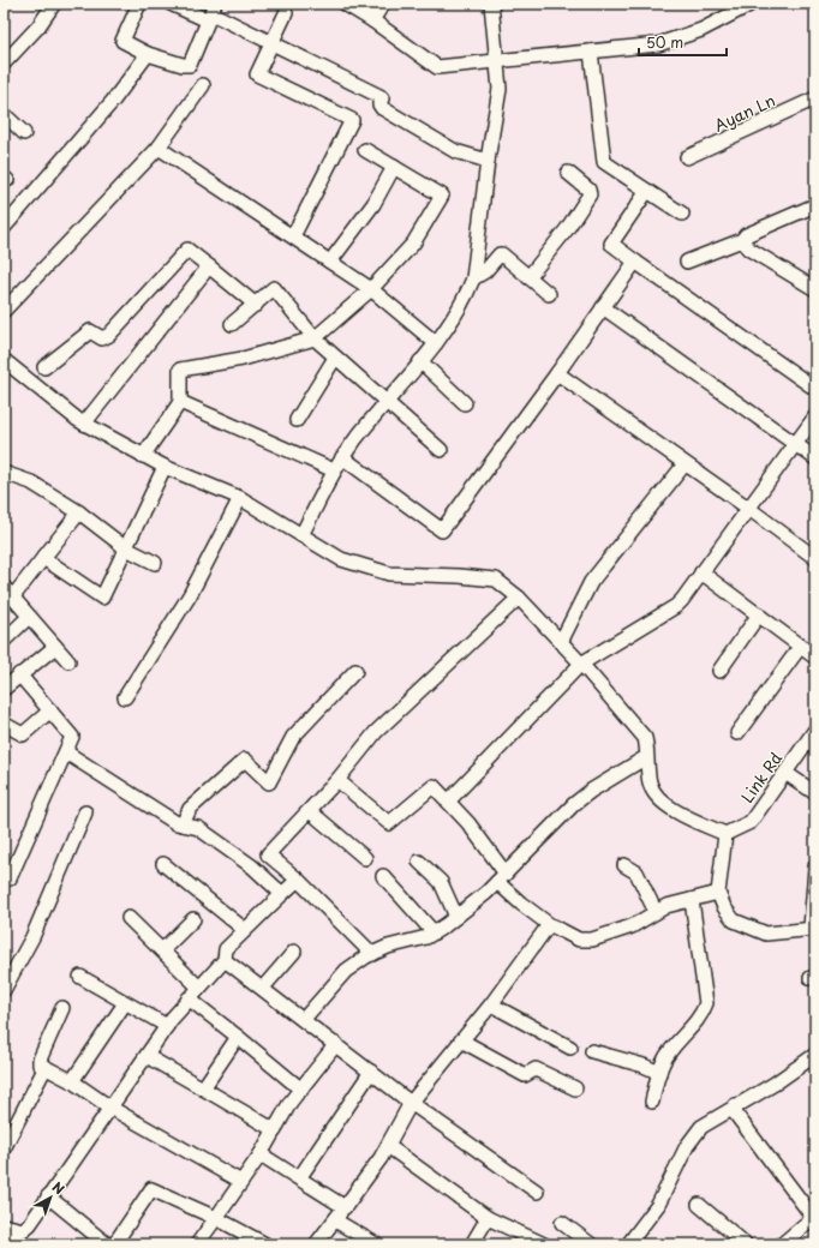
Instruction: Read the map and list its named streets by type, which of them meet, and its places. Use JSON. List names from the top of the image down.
{
  "streets": {
    "street": ["Ayan Ln", "Link Rd"]
  },
  "scale_bar": "50 m",
  "north": "top right"
}
